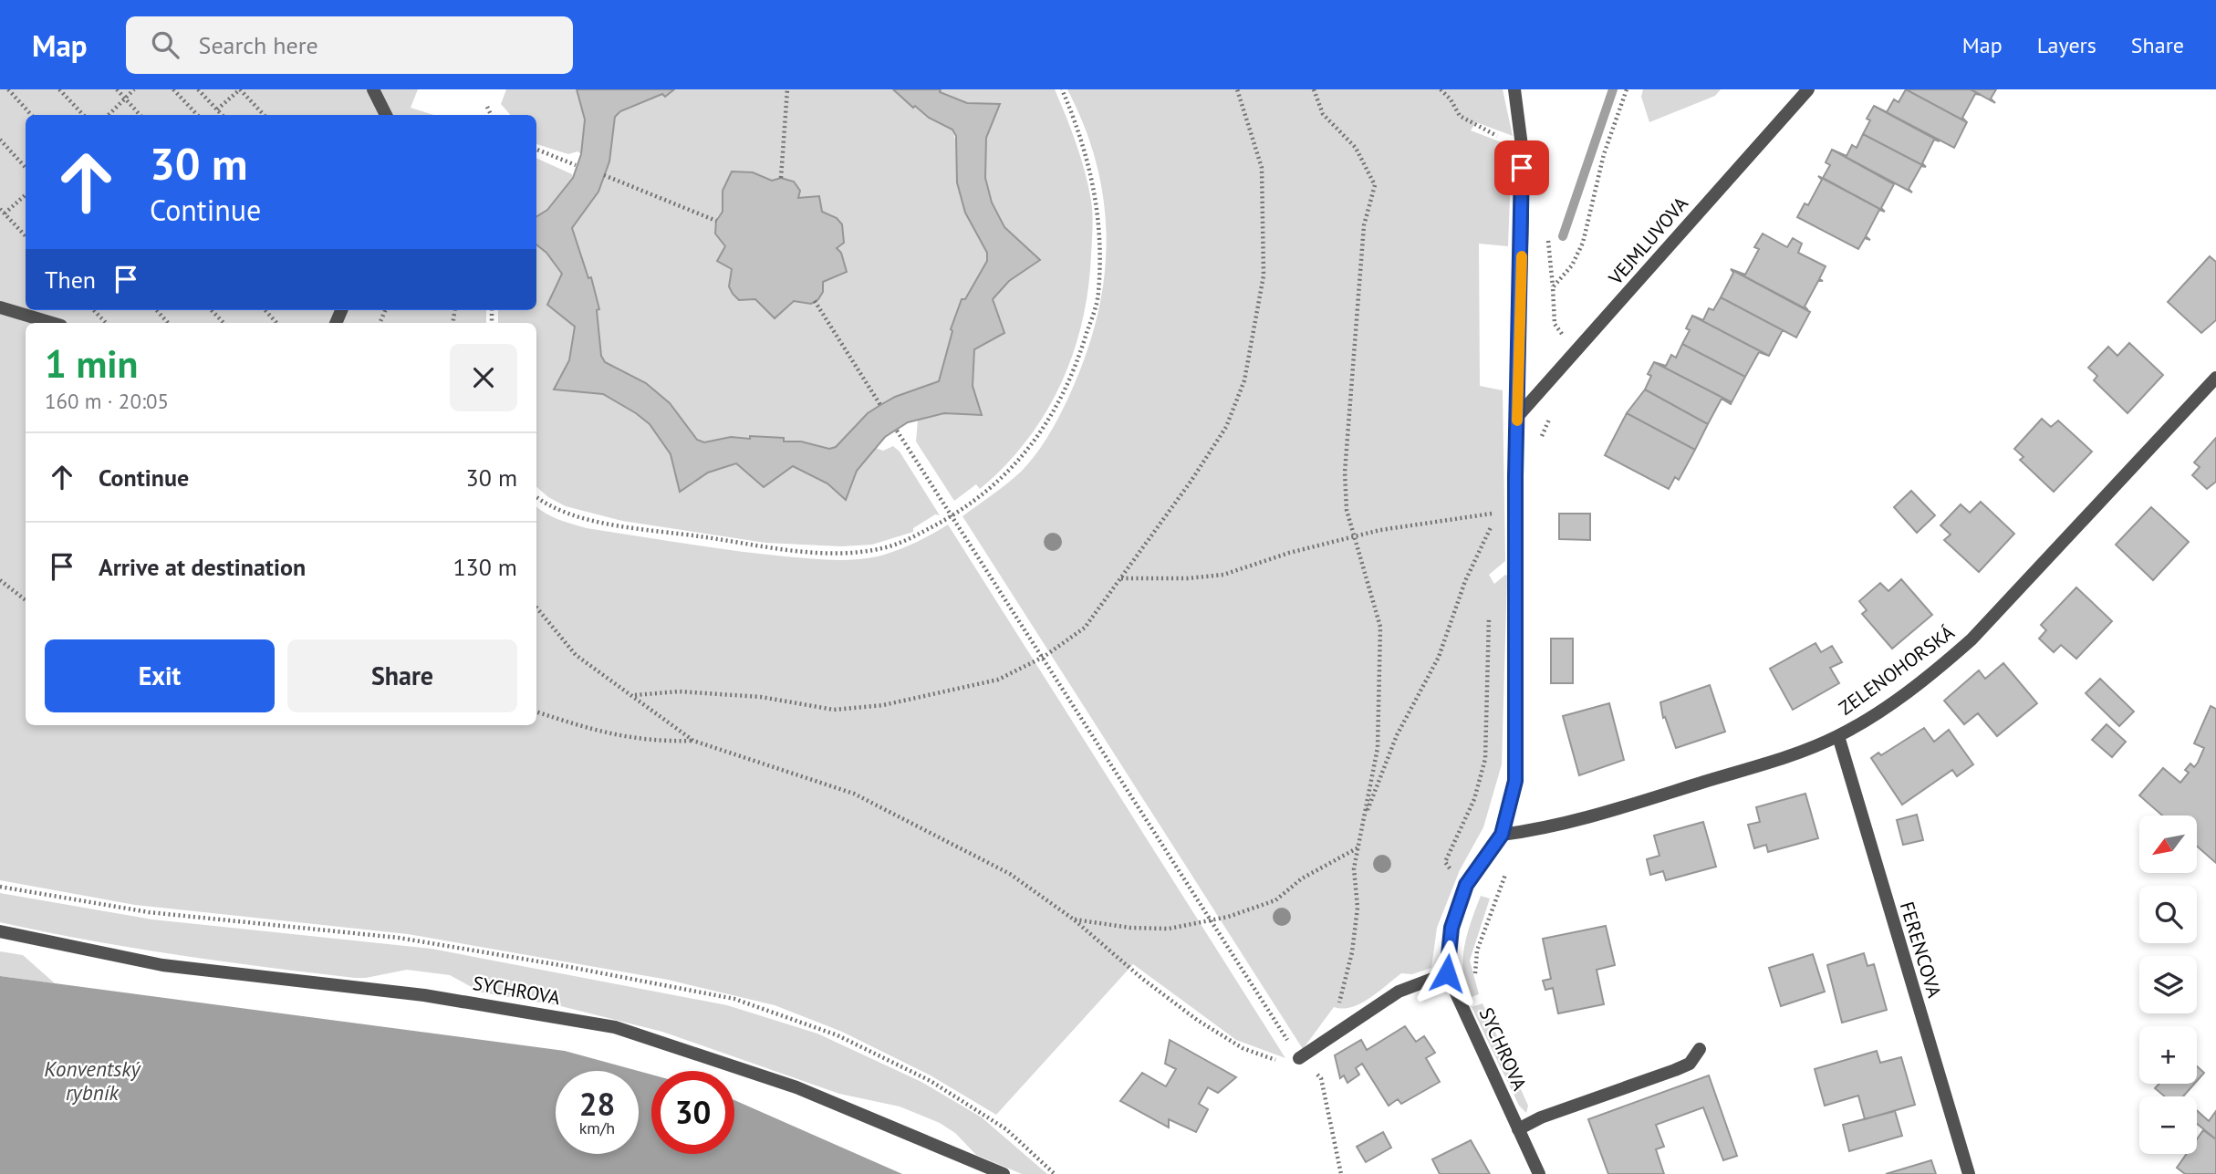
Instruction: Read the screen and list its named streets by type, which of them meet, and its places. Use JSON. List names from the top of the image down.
{
  "streets": {
    "street": [
      "VEJMLUVOVA",
      "ZELENOHORSKÁ",
      "FERENCOVA",
      "SYCHROVA"
    ]
  },
  "crossings": [
    ["ZELENOHORSKÁ", "FERENCOVA"]
  ],
  "water": ["Konventský rybník"],
  "north": "bottom left",
  "page": {
    "header": "Map",
    "search": "Search here",
    "nav": ["Map", "Layers", "Share"],
    "turn": ["30 m", "Continue"],
    "then": "Then",
    "heading": ["1 min", "160 m · 20:05"],
    "list": [
      {
        "name": "Continue",
        "value": "30 m"
      },
      {
        "name": "Arrive at destination",
        "value": "130 m"
      }
    ],
    "buttons": ["Exit", "Share"],
    "map_buttons": ["+", "−"],
    "speed": "28 km/h",
    "limit": "30"
  }
}
